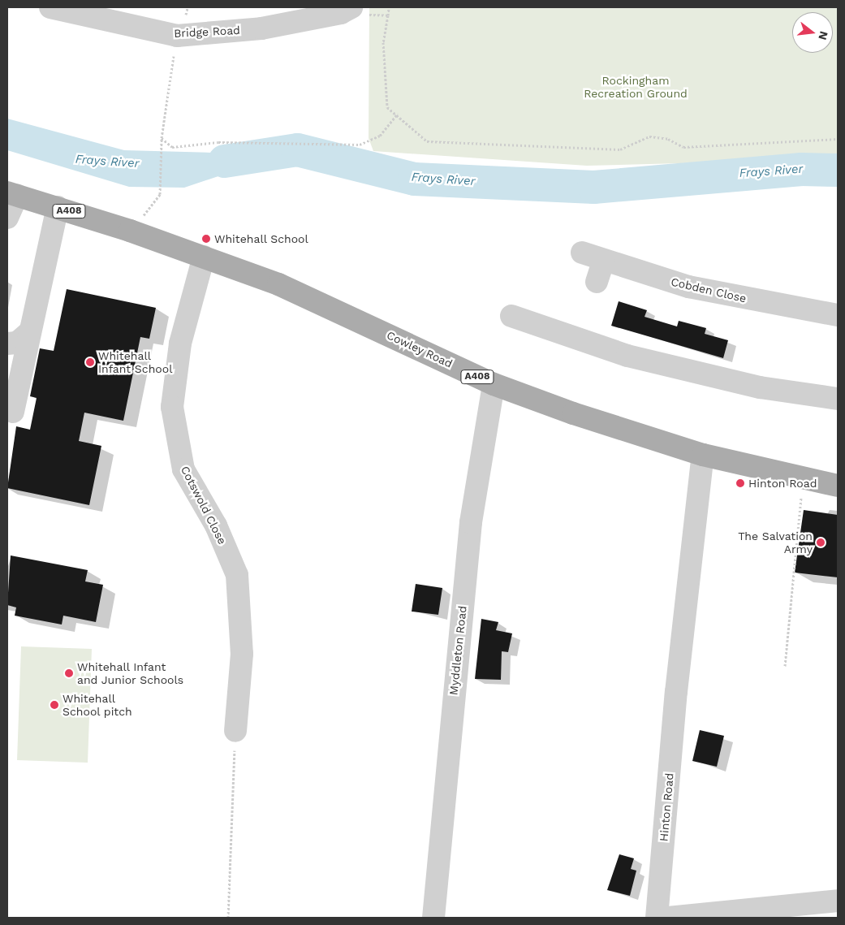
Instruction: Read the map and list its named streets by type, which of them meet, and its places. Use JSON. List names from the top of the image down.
{
  "streets": {
    "main road": ["A408", "Cowley Road"],
    "street": [
      "Bridge Road",
      "Cobden Close",
      "Cotswold Close",
      "Myddleton Road",
      "Hinton Road"
    ]
  },
  "crossings": [
    ["Cowley Road", "Cotswold Close"],
    ["Cowley Road", "Myddleton Road"],
    ["Cowley Road", "Hinton Road"]
  ],
  "water": ["Frays River"],
  "parks": ["Rockingham Recreation Ground"],
  "places": [
    "Whitehall School",
    "Whitehall Infant School",
    "Hinton Road",
    "The Salvation Army",
    "Whitehall Infant and Junior Schools",
    "Whitehall School pitch"
  ],
  "north": "right"
}
